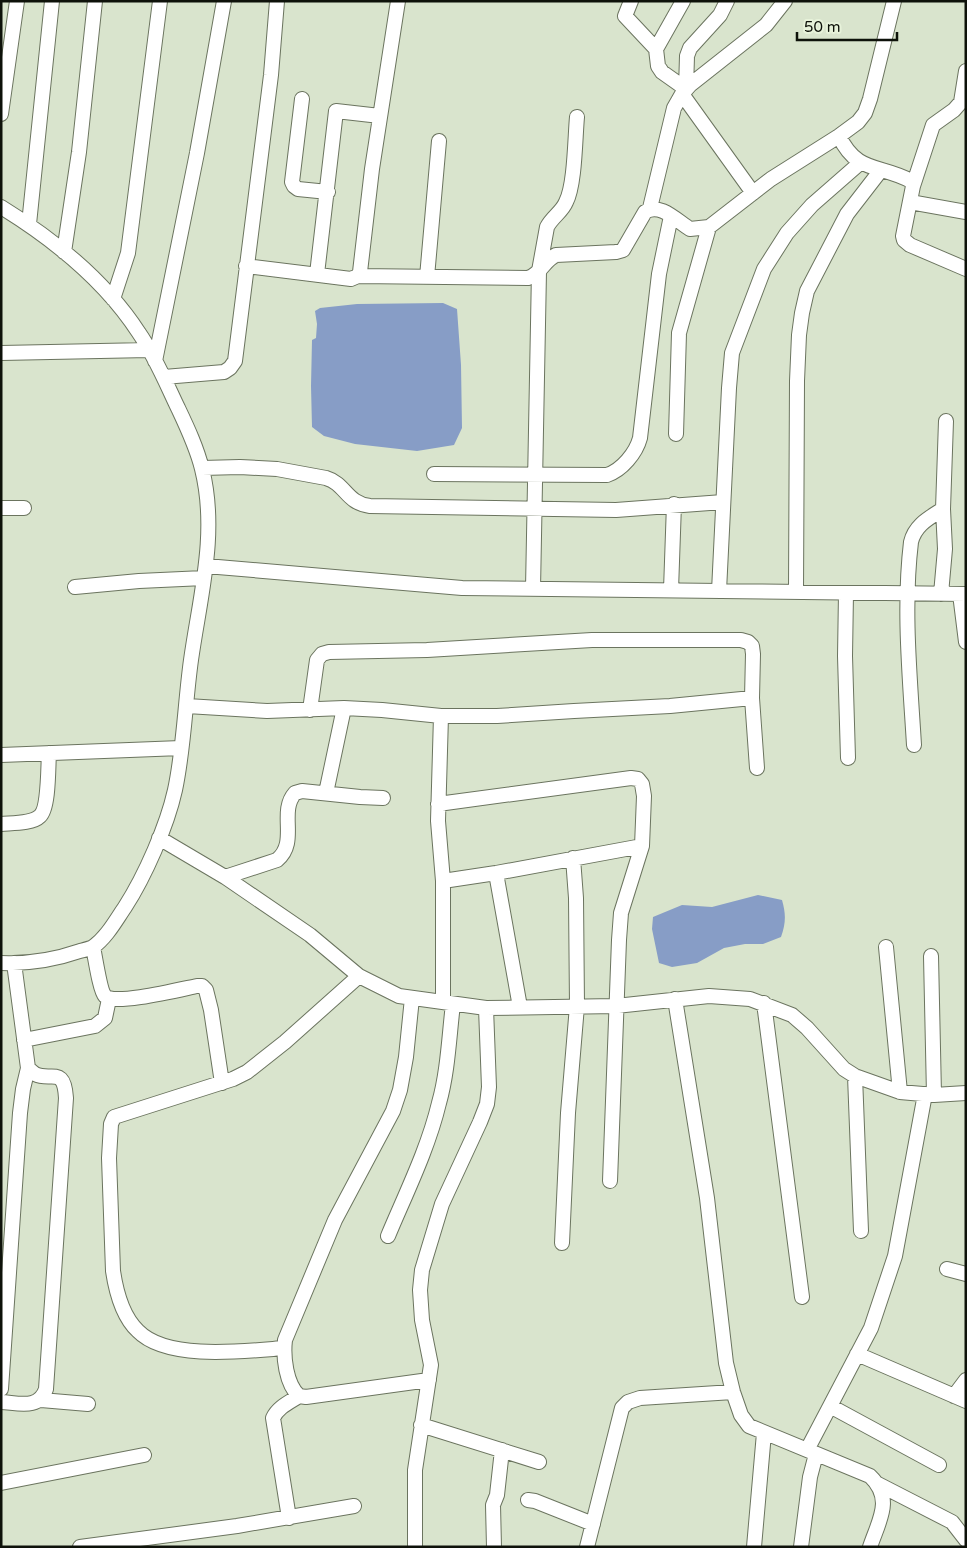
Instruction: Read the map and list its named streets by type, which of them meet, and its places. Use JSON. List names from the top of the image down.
{
  "scale_bar": "50 m"
}
